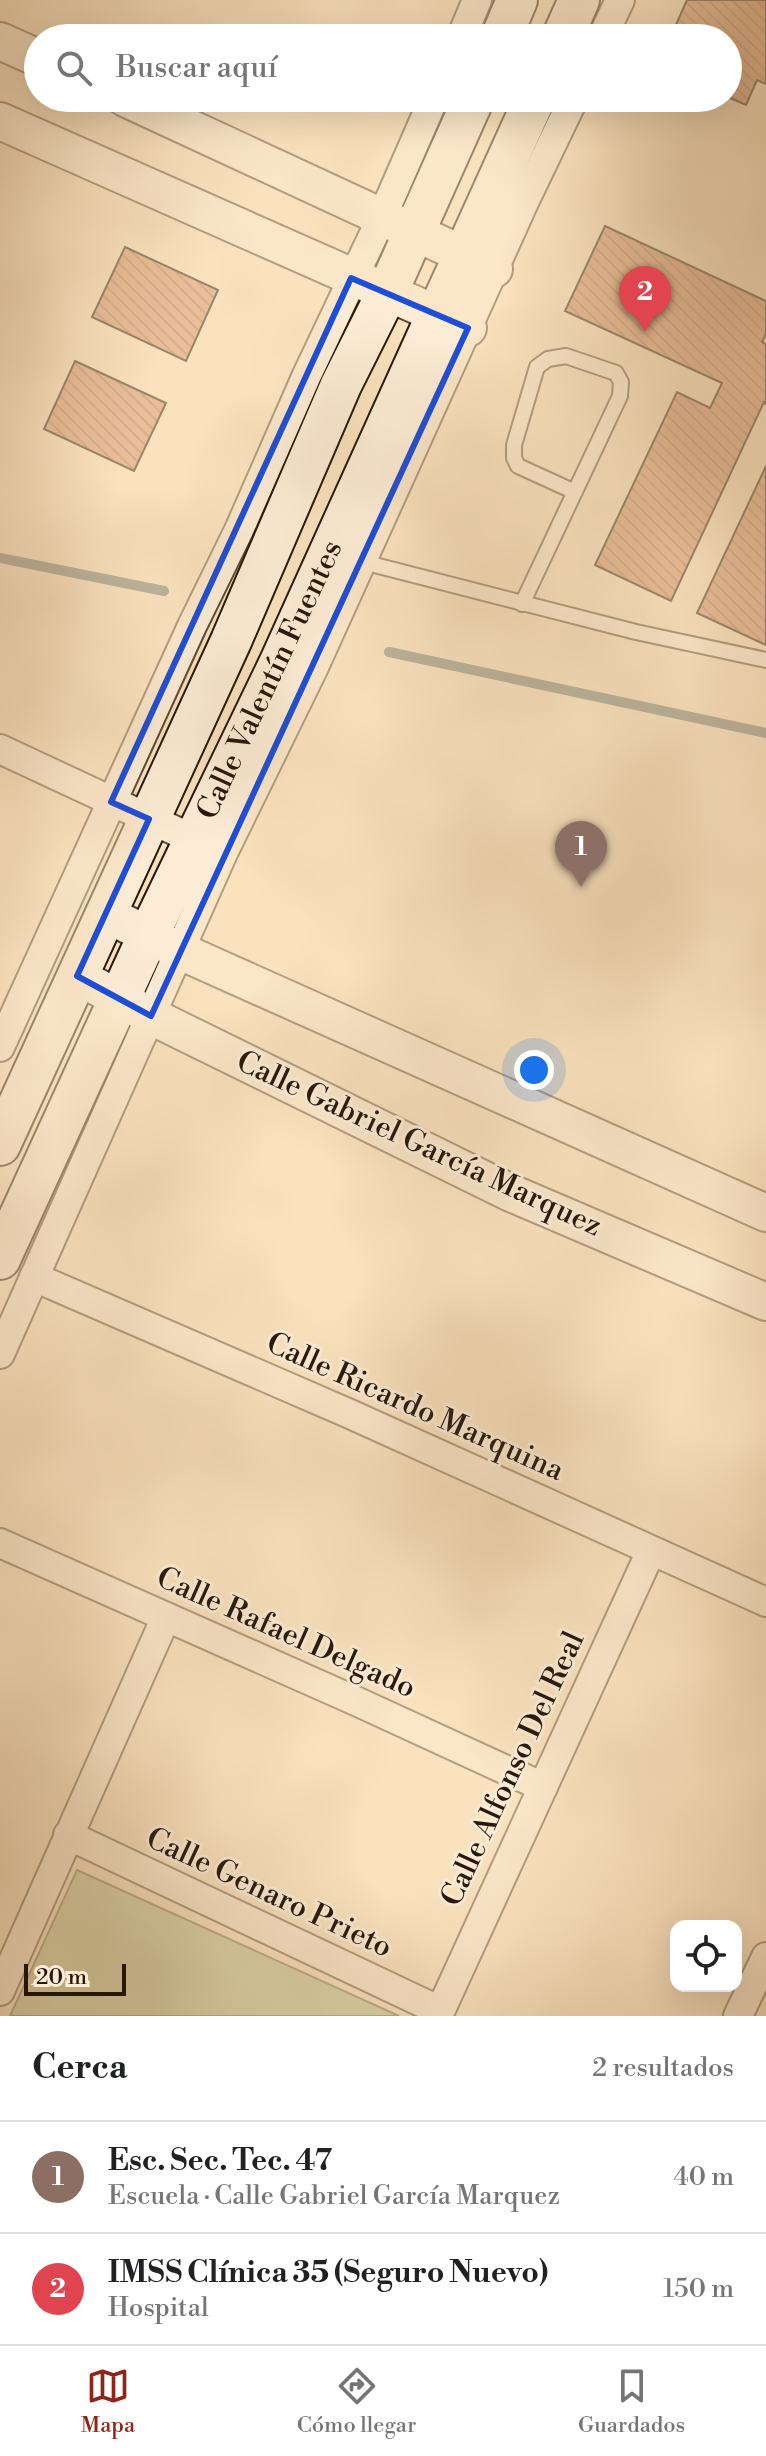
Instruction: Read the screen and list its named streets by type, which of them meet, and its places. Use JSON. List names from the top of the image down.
{
  "streets": {
    "main road": ["Calle Valentín Fuentes"],
    "street": [
      "Calle Gabriel García Marquez",
      "Calle Ricardo Marquina",
      "Calle Rafael Delgado",
      "Calle Alfonso Del Real",
      "Calle Genaro Prieto"
    ]
  },
  "crossings": [
    ["Calle Valentín Fuentes", "Calle Gabriel García Marquez"],
    ["Calle Valentín Fuentes", "Calle Ricardo Marquina"],
    ["Calle Ricardo Marquina", "Calle Alfonso Del Real"],
    ["Calle Rafael Delgado", "Calle Alfonso Del Real"],
    ["Calle Alfonso Del Real", "Calle Genaro Prieto"]
  ],
  "scale_bar": "20 m",
  "page": {
    "search": "Buscar aquí",
    "pins": ["2", "1"],
    "scale": "20 m",
    "heading": ["Cerca", "2 resultados"],
    "list": [
      {
        "mark": "1",
        "name": "Esc. Sec. Tec. 47",
        "note": "Escuela · Calle Gabriel García Marquez",
        "value": "40 m"
      },
      {
        "mark": "2",
        "name": "IMSS Clínica 35 (Seguro Nuevo)",
        "note": "Hospital",
        "value": "150 m"
      }
    ],
    "nav": ["Mapa", "Cómo llegar", "Guardados"]
  }
}
